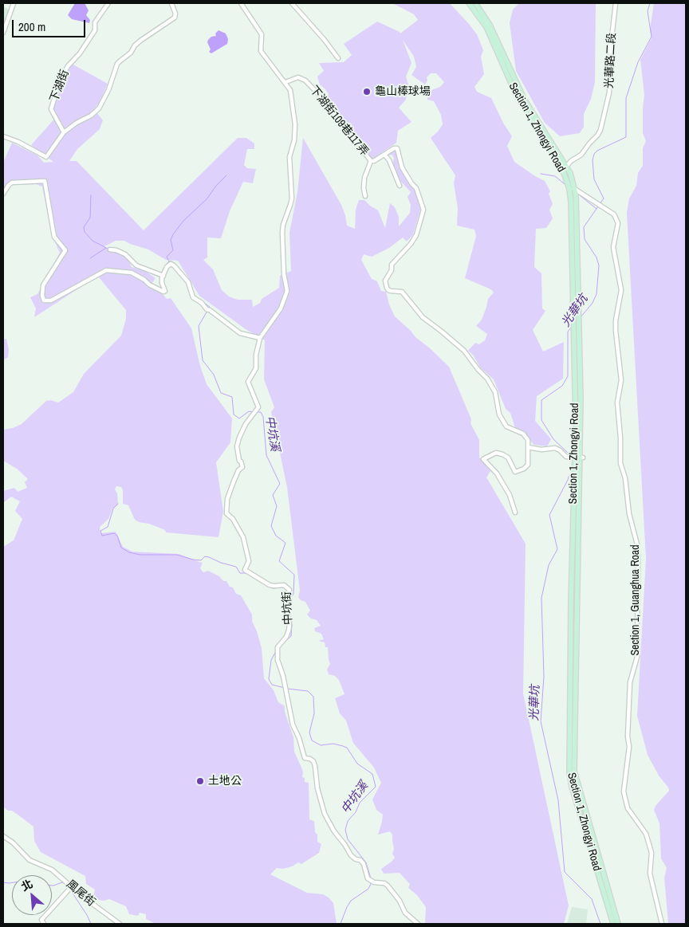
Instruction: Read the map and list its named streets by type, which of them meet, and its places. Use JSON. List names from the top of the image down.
{
  "streets": {
    "main road": ["Section 1, Zhongyi Road"],
    "street": [
      "光華路二段",
      "下湖街",
      "下湖街109巷117弄",
      "Section 1, Guanghua Road",
      "中坑街",
      "風尾街"
    ]
  },
  "crossings": [
    ["光華路二段", "Section 1, Zhongyi Road"],
    ["下湖街109巷117弄", "中坑街"],
    ["Section 1, Zhongyi Road", "Section 1, Guanghua Road"]
  ],
  "water": ["光華坑", "中坑溪"],
  "places": ["龜山棒球場", "土地公"],
  "scale_bar": "200 m",
  "north": "top left"
}
